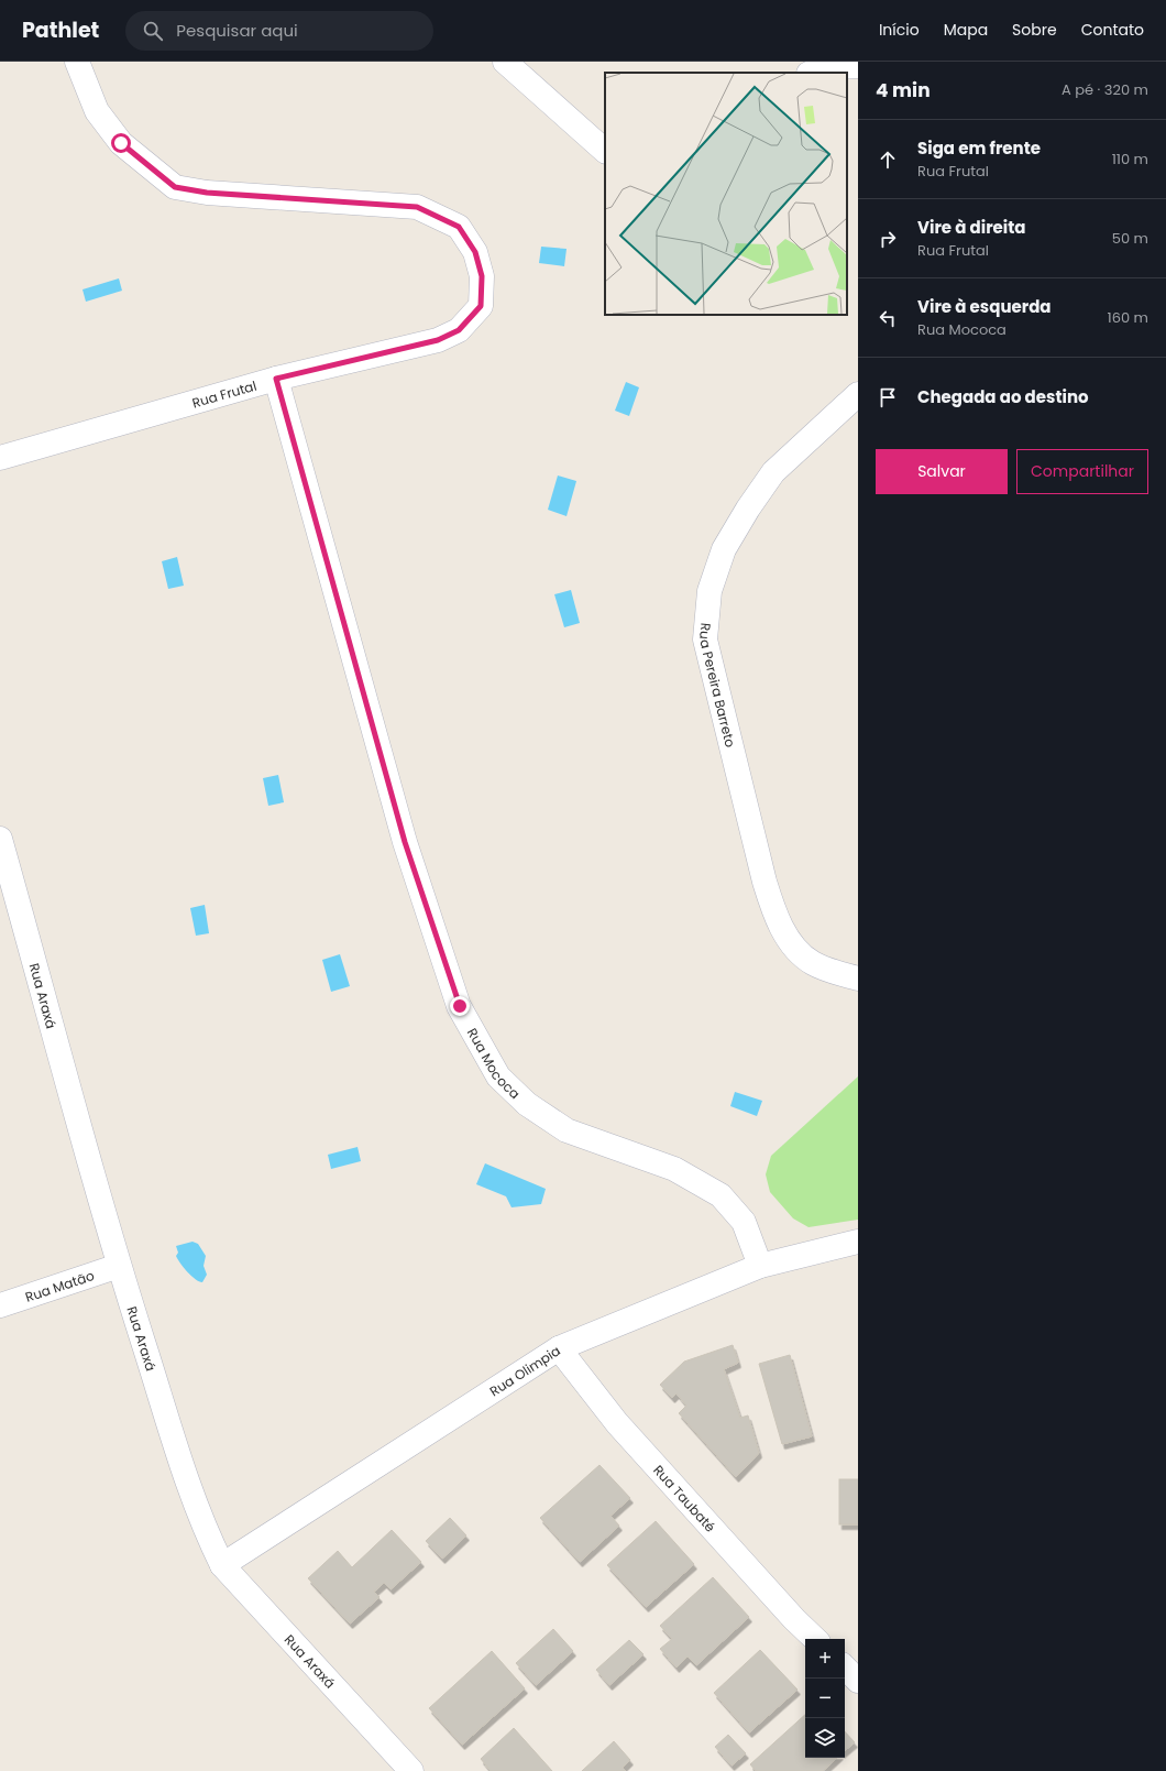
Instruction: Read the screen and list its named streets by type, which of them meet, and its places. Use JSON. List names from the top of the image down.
{
  "streets": {
    "street": [
      "Rua Frutal",
      "Rua Pereira Barreto",
      "Rua Araxá",
      "Rua Mococa",
      "Rua Matão",
      "Rua Olimpia",
      "Rua Taubaté"
    ]
  },
  "crossings": [
    ["Rua Frutal", "Rua Mococa"],
    ["Rua Araxá", "Rua Matão"],
    ["Rua Araxá", "Rua Olimpia"],
    ["Rua Mococa", "Rua Olimpia"],
    ["Rua Olimpia", "Rua Taubaté"]
  ],
  "page": {
    "header": "Pathlet",
    "search": "Pesquisar aqui",
    "nav": [
      "Início",
      "Mapa",
      "Sobre",
      "Contato"
    ],
    "heading": ["4 min", "A pé · 320 m"],
    "list": [
      ["Siga em frente", "Rua Frutal", "110 m"],
      ["Vire à direita", "Rua Frutal", "50 m"],
      ["Vire à esquerda", "Rua Mococa", "160 m"],
      "Chegada ao destino"
    ],
    "buttons": ["Salvar", "Compartilhar"],
    "map_buttons": ["+", "−"]
  }
}
